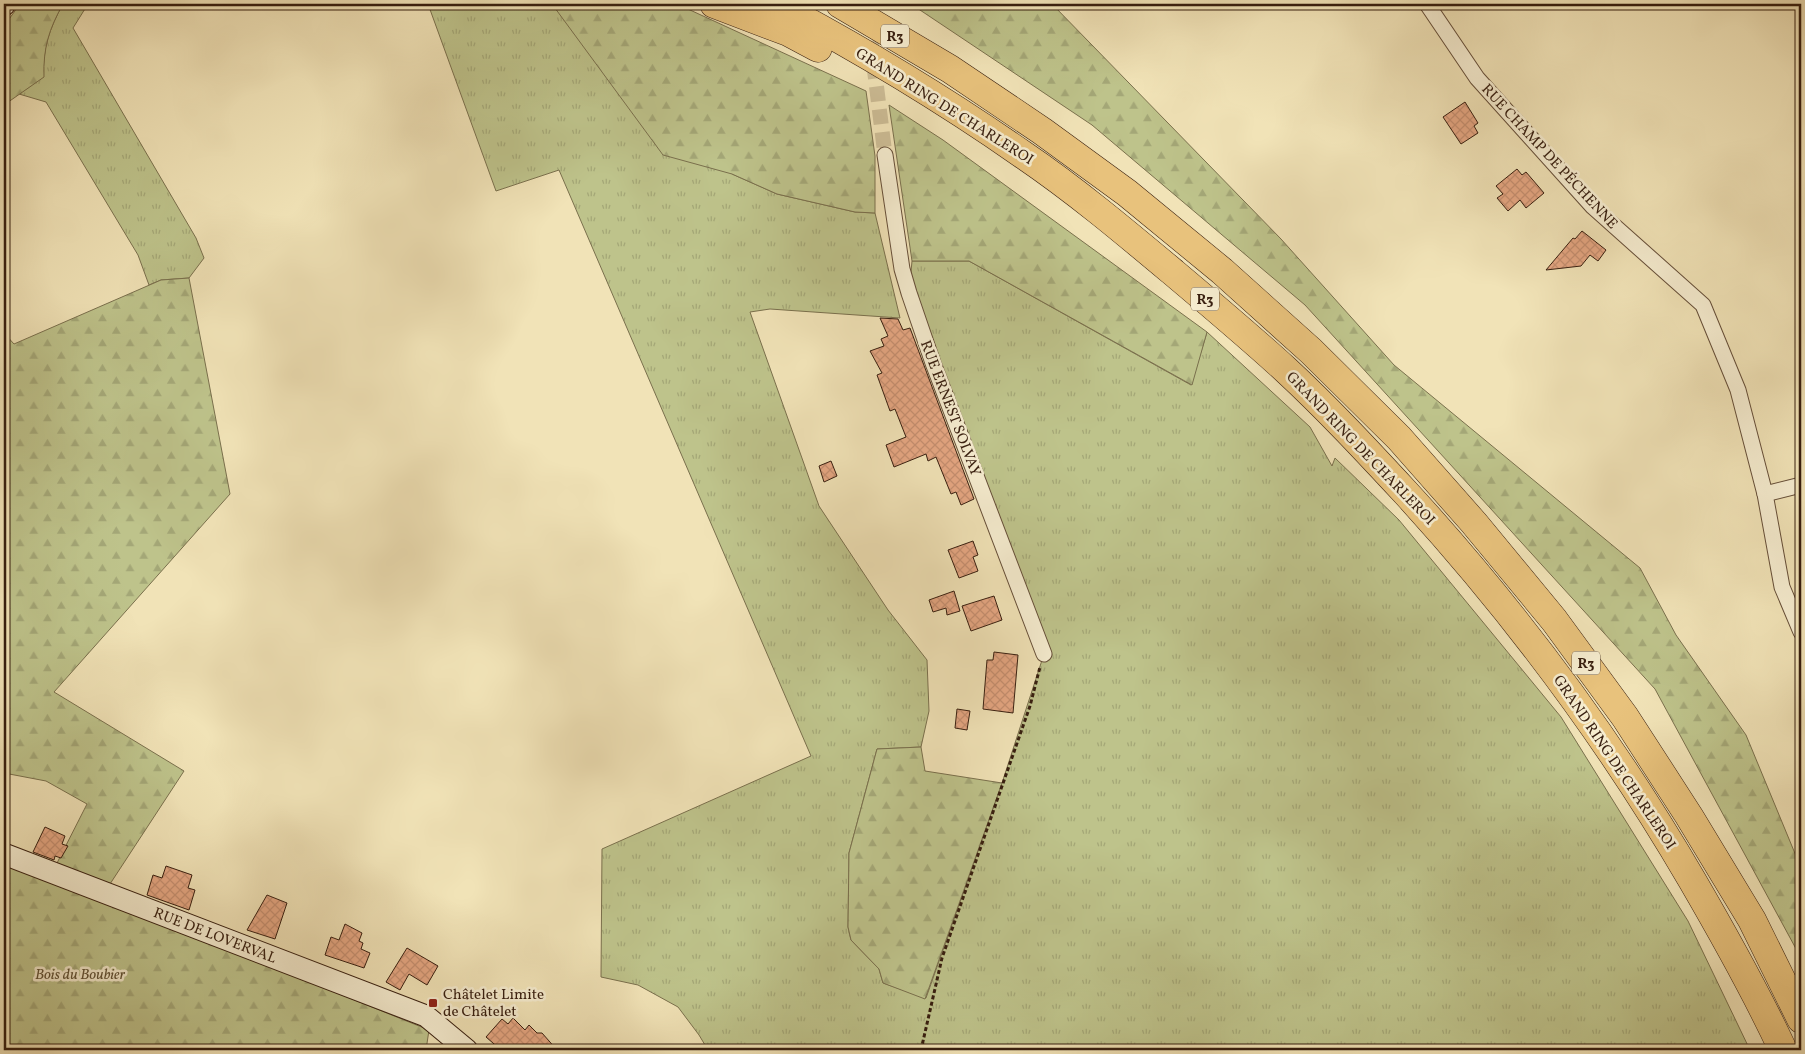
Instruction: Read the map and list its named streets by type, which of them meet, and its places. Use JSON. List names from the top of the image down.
{
  "streets": {
    "highway": ["R3", "GRAND RING DE CHARLEROI"],
    "street": ["RUE CHAMP DE PÉCHENNE", "RUE ERNEST SOLVAY", "RUE DE LOVERVAL"]
  },
  "parks": ["Bois du Boubier"],
  "places": {
    "transit": ["Châtelet Limite de Châtelet"]
  }
}
